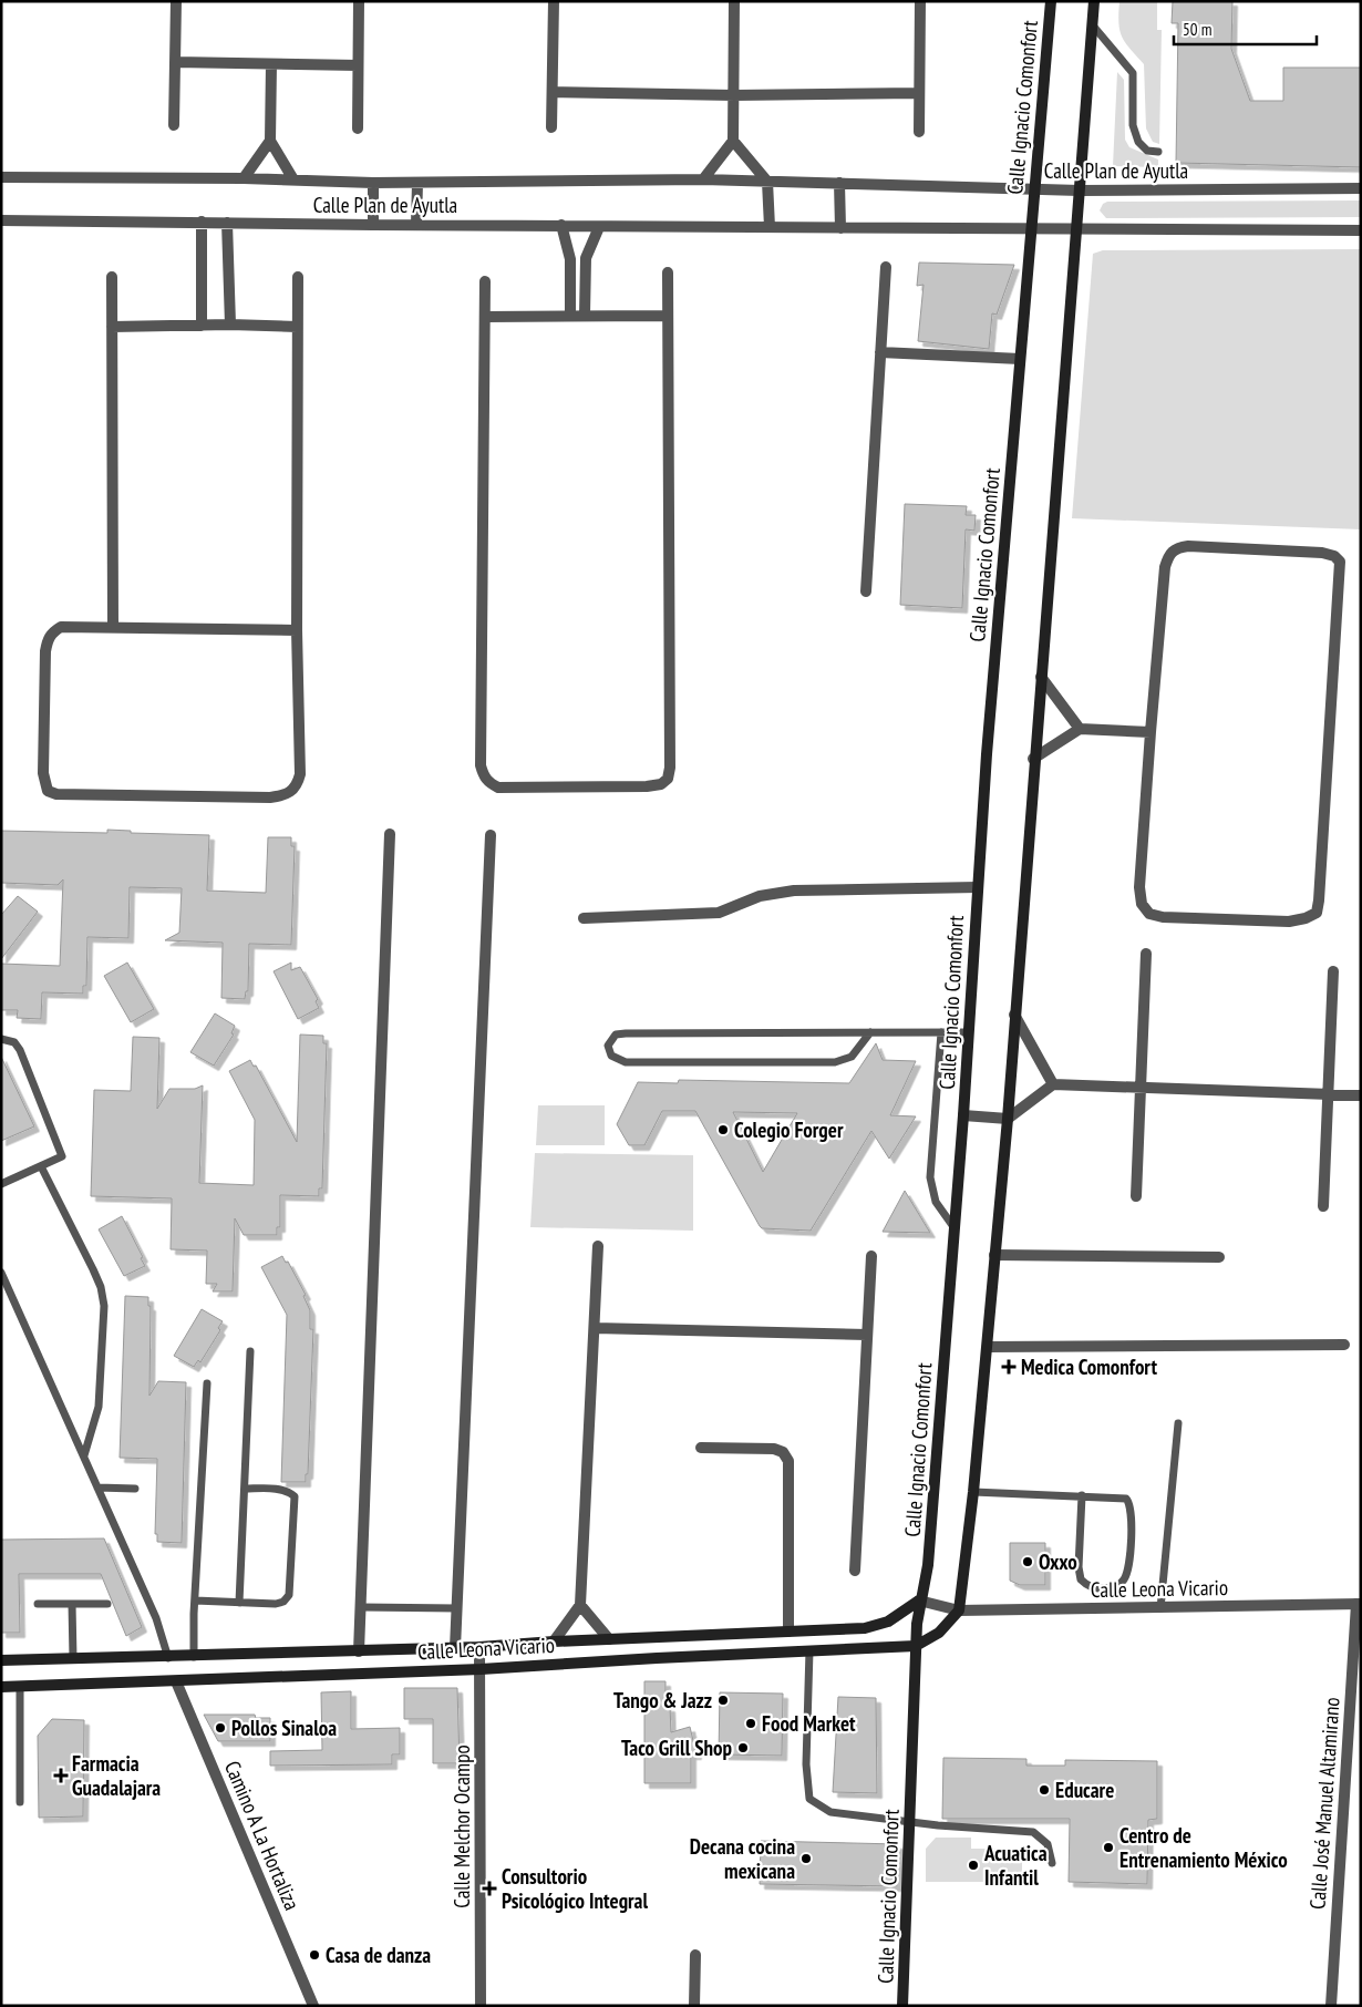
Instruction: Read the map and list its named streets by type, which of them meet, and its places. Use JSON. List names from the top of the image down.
{
  "streets": {
    "main road": ["Calle Ignacio Comonfort", "Calle Leona Vicario"],
    "street": [
      "Calle Plan de Ayutla",
      "Calle José Manuel Altamirano",
      "Calle Melchor Ocampo",
      "Camino A La Hortaliza"
    ]
  },
  "crossings": [
    ["Calle Ignacio Comonfort", "Calle Plan de Ayutla"],
    ["Calle Ignacio Comonfort", "Calle Leona Vicario"],
    ["Calle Leona Vicario", "Calle José Manuel Altamirano"],
    ["Calle Leona Vicario", "Calle Melchor Ocampo"],
    ["Calle Leona Vicario", "Camino A La Hortaliza"]
  ],
  "places": {
    "other": [
      "Colegio Forger",
      "Oxxo",
      "Tango & Jazz",
      "Food Market",
      "Pollos Sinaloa",
      "Taco Grill Shop",
      "Educare",
      "Centro de Entrenamiento México",
      "Decana cocina mexicana",
      "Acuatica Infantil",
      "Casa de danza"
    ],
    "health": ["Medica Comonfort", "Farmacia Guadalajara", "Consultorio Psicológico Integral"]
  },
  "scale_bar": "50 m"
}
